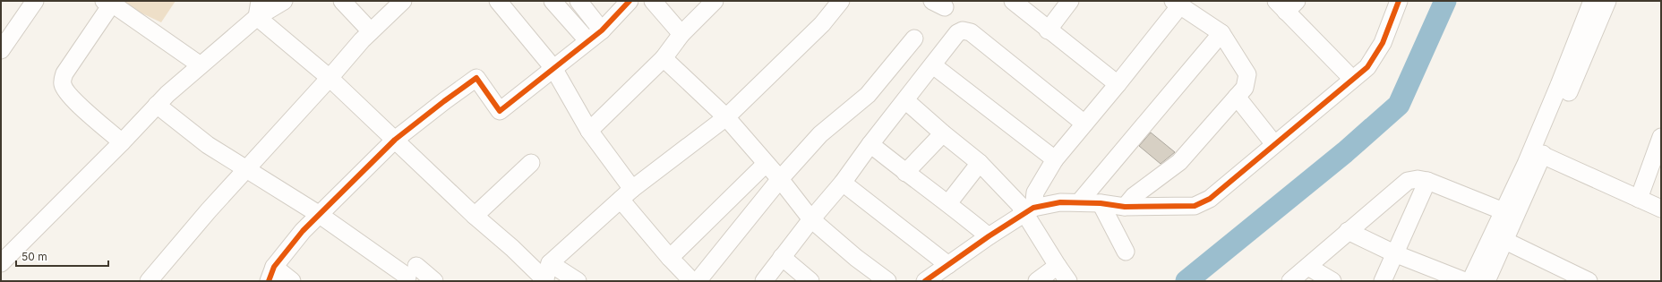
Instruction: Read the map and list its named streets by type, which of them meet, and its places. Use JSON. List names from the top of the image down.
{
  "scale_bar": "50 m"
}
